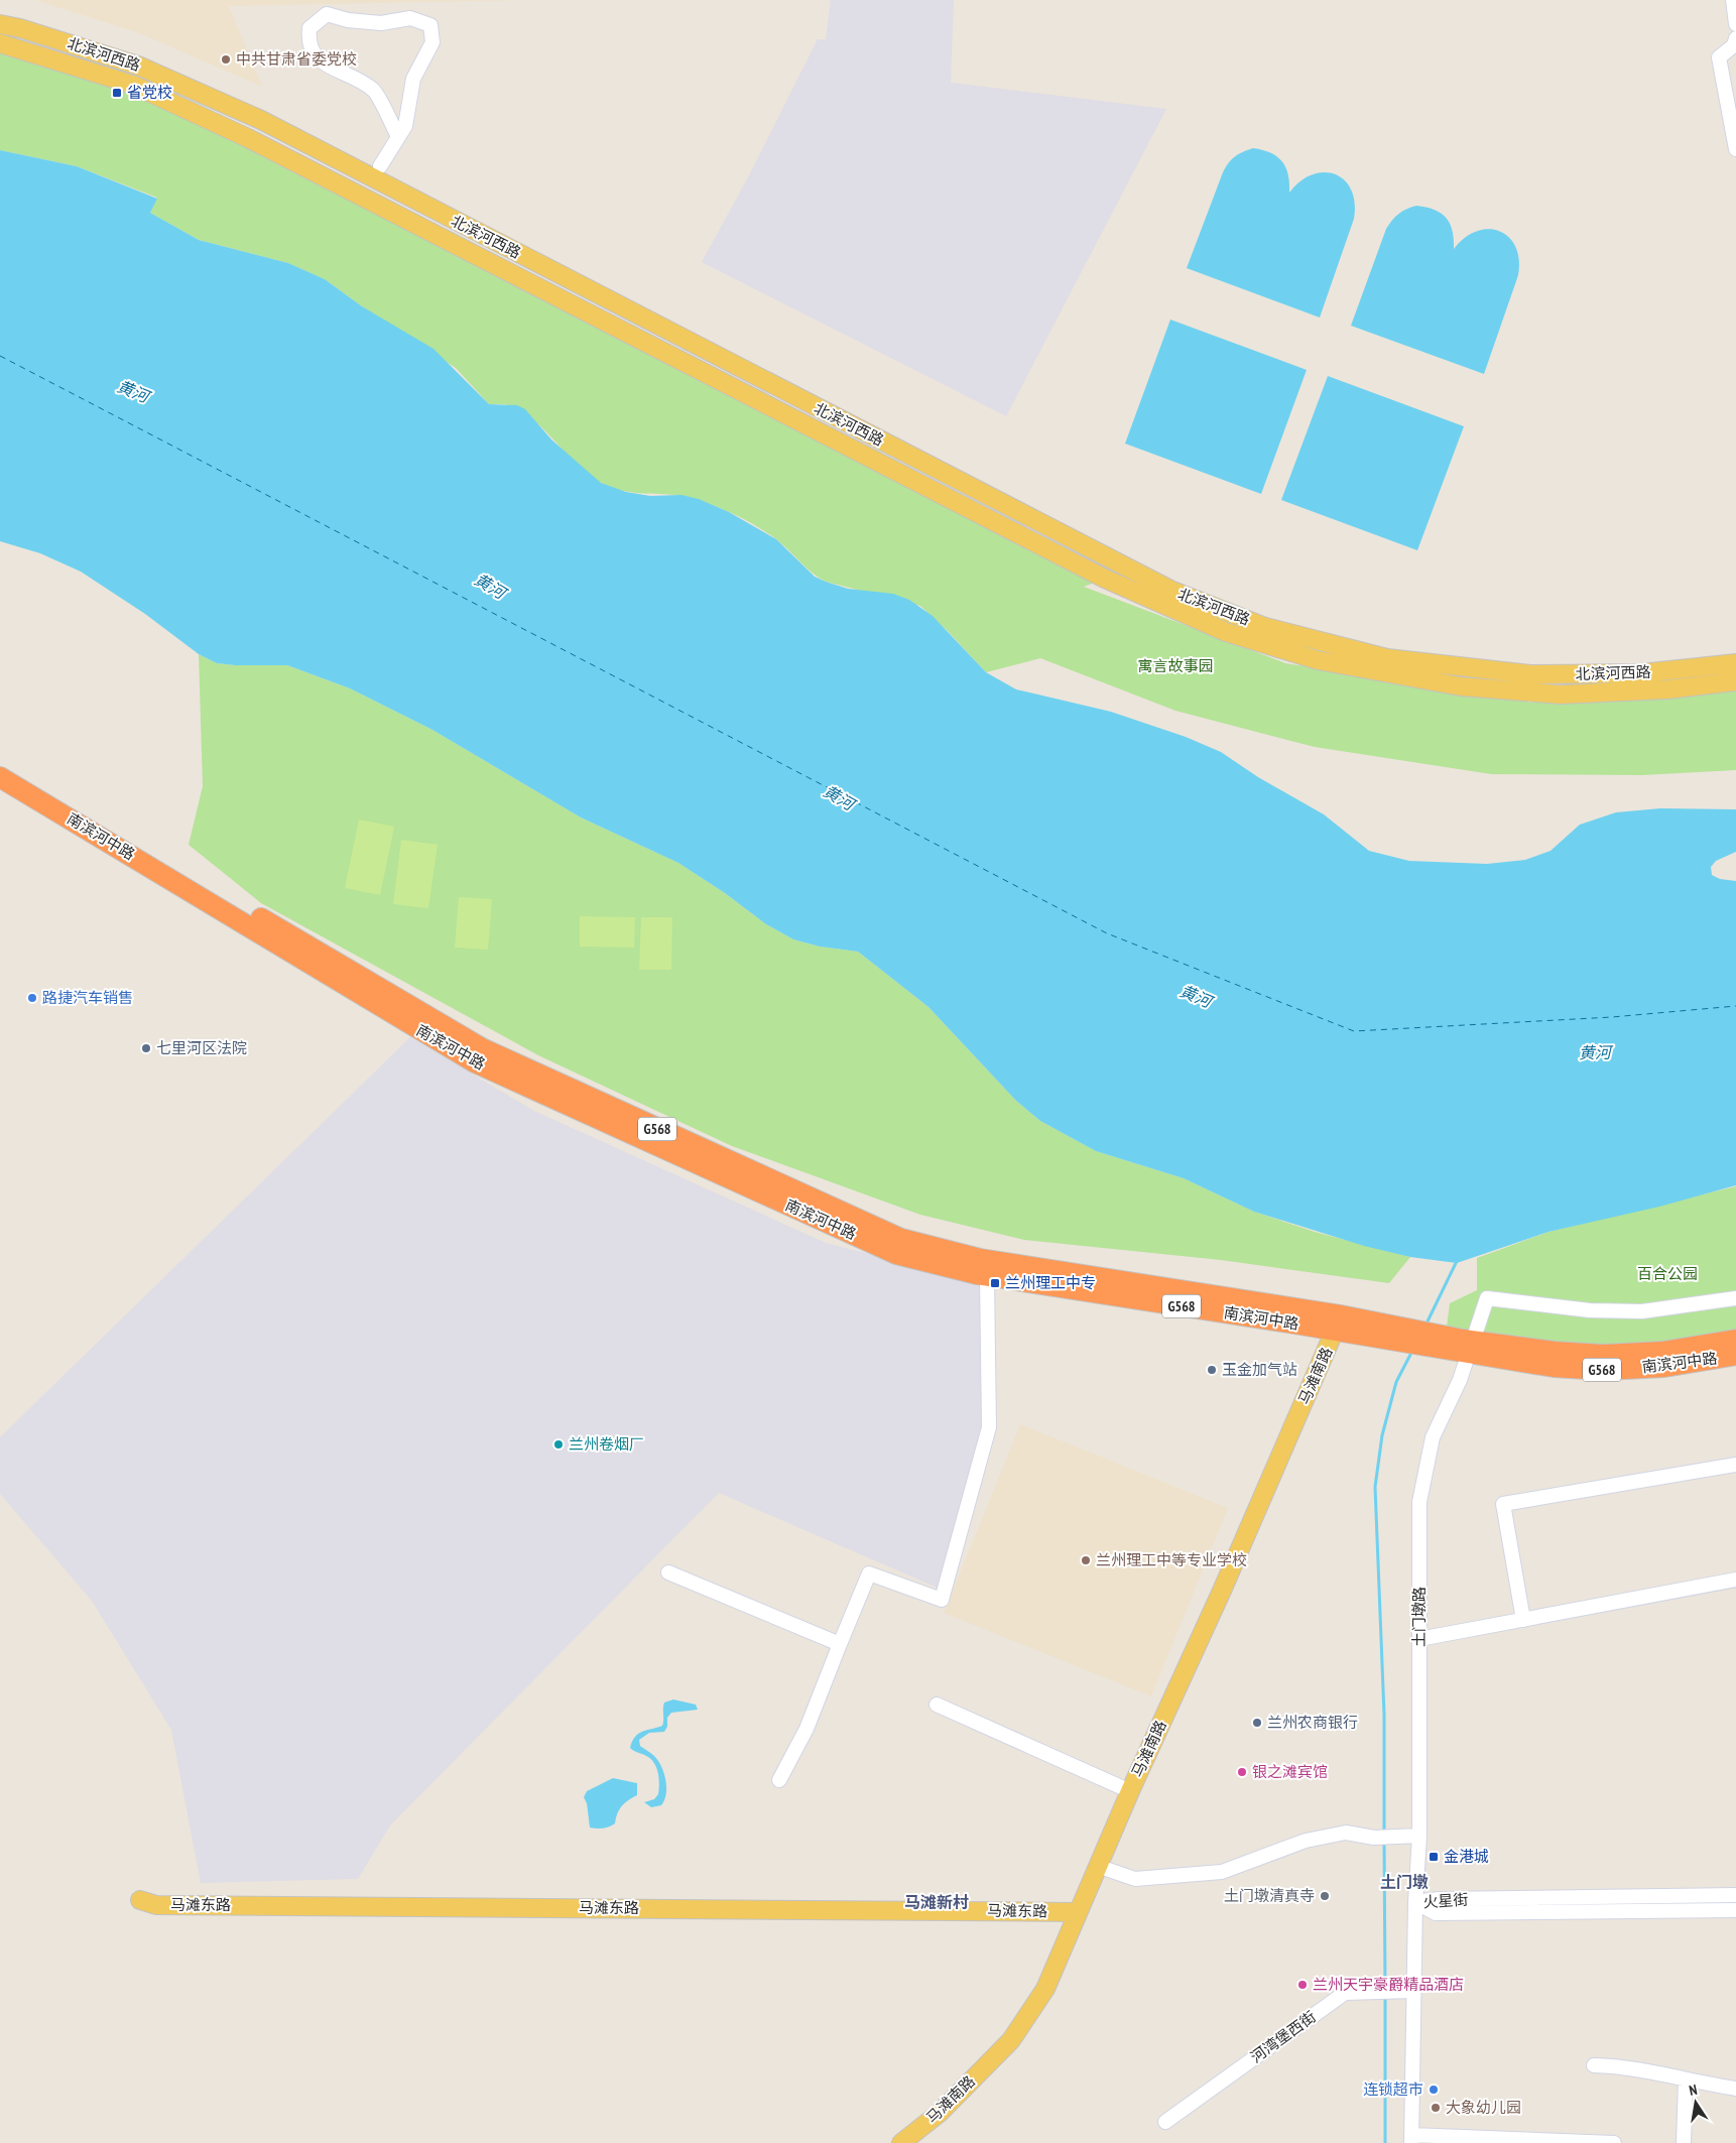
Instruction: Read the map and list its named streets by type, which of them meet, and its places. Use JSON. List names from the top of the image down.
{
  "streets": {
    "highway": ["南滨河中路", "G568"],
    "main road": ["北滨河西路", "马滩南路", "马滩东路"],
    "street": ["土门墩路", "火星街", "河湾堡西街"]
  },
  "crossings": [
    ["南滨河中路", "马滩南路"],
    ["南滨河中路", "土门墩路"],
    ["马滩南路", "马滩东路"],
    ["土门墩路", "火星街"],
    ["土门墩路", "河湾堡西街"]
  ],
  "districts": ["土门墩", "马滩新村"],
  "water": ["黄河"],
  "parks": ["寓言故事园", "百合公园"],
  "places": {
    "other": [
      "中共甘肃省委党校",
      "路捷汽车销售",
      "七里河区法院",
      "玉金加气站",
      "兰州卷烟厂",
      "兰州理工中等专业学校",
      "兰州农商银行",
      "银之滩宾馆",
      "土门墩清真寺",
      "兰州天宇豪爵精品酒店",
      "连锁超市",
      "大象幼儿园"
    ],
    "transit": ["省党校", "兰州理工中专", "金港城"]
  },
  "north": "top"
}
